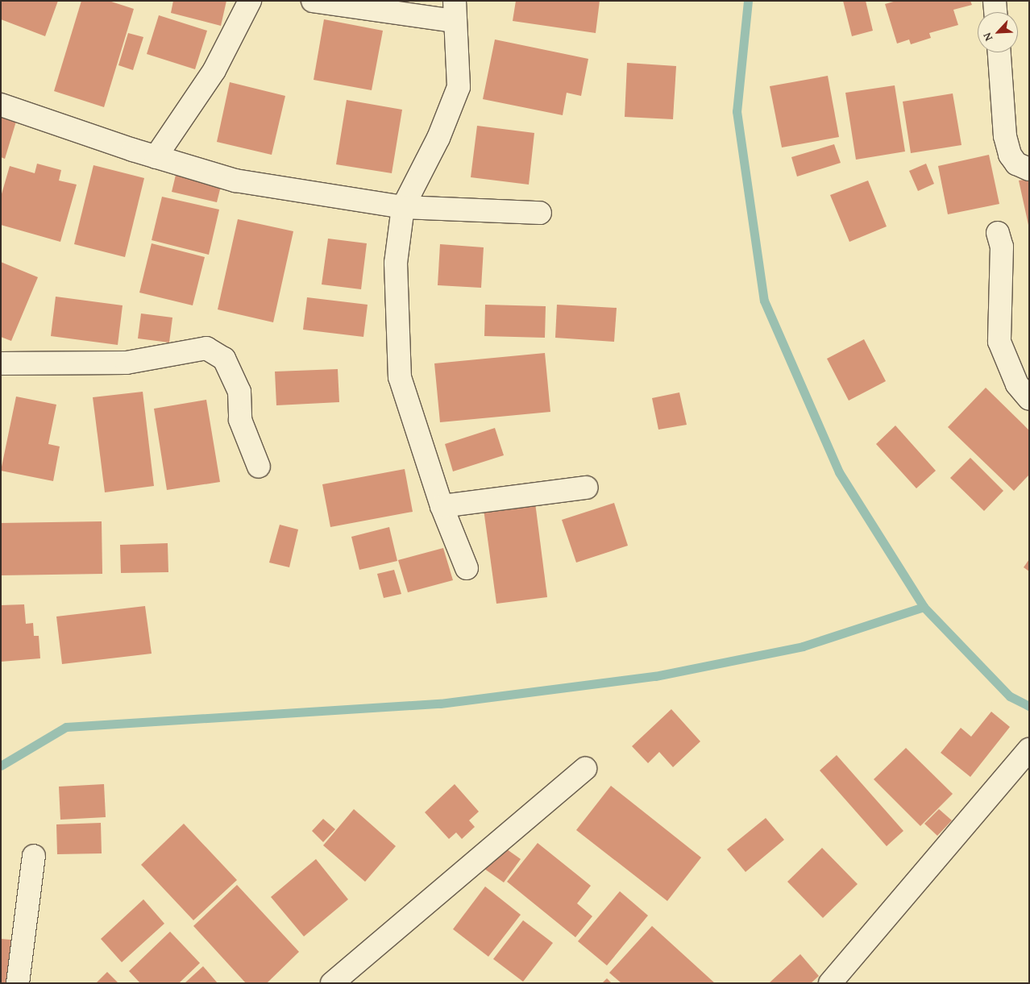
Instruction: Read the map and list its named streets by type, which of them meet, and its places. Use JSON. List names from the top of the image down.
{
  "north": "bottom left"
}
